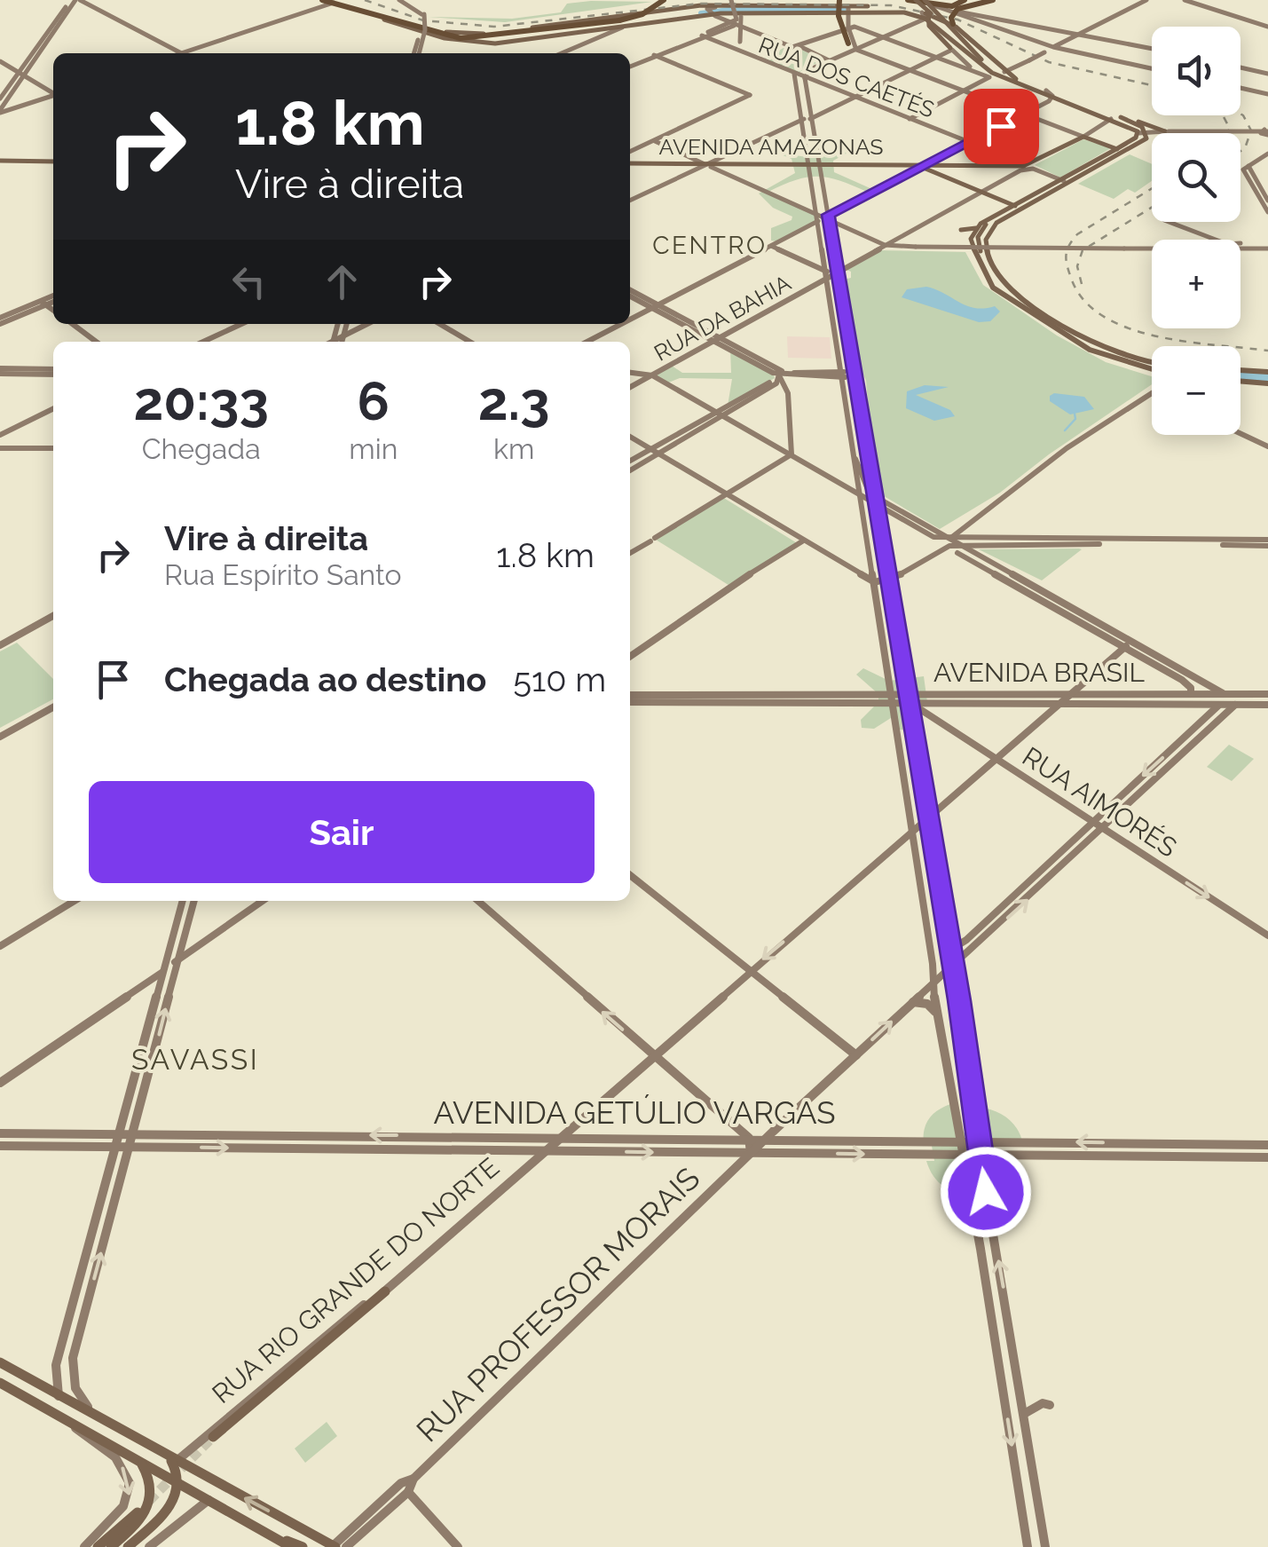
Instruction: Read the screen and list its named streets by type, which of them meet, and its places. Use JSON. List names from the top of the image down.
{
  "streets": {
    "main road": ["AVENIDA AMAZONAS"],
    "street": [
      "RUA DOS CAETÉS",
      "RUA DA BAHIA",
      "AVENIDA BRASIL",
      "RUA AIMORÉS",
      "AVENIDA GETÚLIO VARGAS",
      "RUA RIO GRANDE DO NORTE",
      "RUA PROFESSOR MORAIS"
    ]
  },
  "crossings": [
    ["RUA DOS CAETÉS", "AVENIDA AMAZONAS"],
    ["AVENIDA BRASIL", "RUA AIMORÉS"],
    ["AVENIDA BRASIL", "RUA RIO GRANDE DO NORTE"],
    ["AVENIDA BRASIL", "RUA PROFESSOR MORAIS"],
    ["RUA AIMORÉS", "RUA RIO GRANDE DO NORTE"],
    ["RUA AIMORÉS", "RUA PROFESSOR MORAIS"],
    ["AVENIDA GETÚLIO VARGAS", "RUA RIO GRANDE DO NORTE"],
    ["AVENIDA GETÚLIO VARGAS", "RUA PROFESSOR MORAIS"]
  ],
  "one_way": ["RUA AIMORÉS"],
  "districts": ["CENTRO", "SAVASSI"],
  "page": {
    "map_buttons": ["+", "−"],
    "turn": ["1.8 km", "Vire à direita"],
    "eta": [
      "20:33",
      "Chegada",
      "6",
      "min",
      "2.3",
      "km"
    ],
    "list": [
      {
        "name": "Vire à direita",
        "note": "Rua Espírito Santo",
        "value": "1.8 km"
      },
      {
        "name": "Chegada ao destino",
        "value": "510 m"
      }
    ],
    "buttons": "Sair"
  }
}
